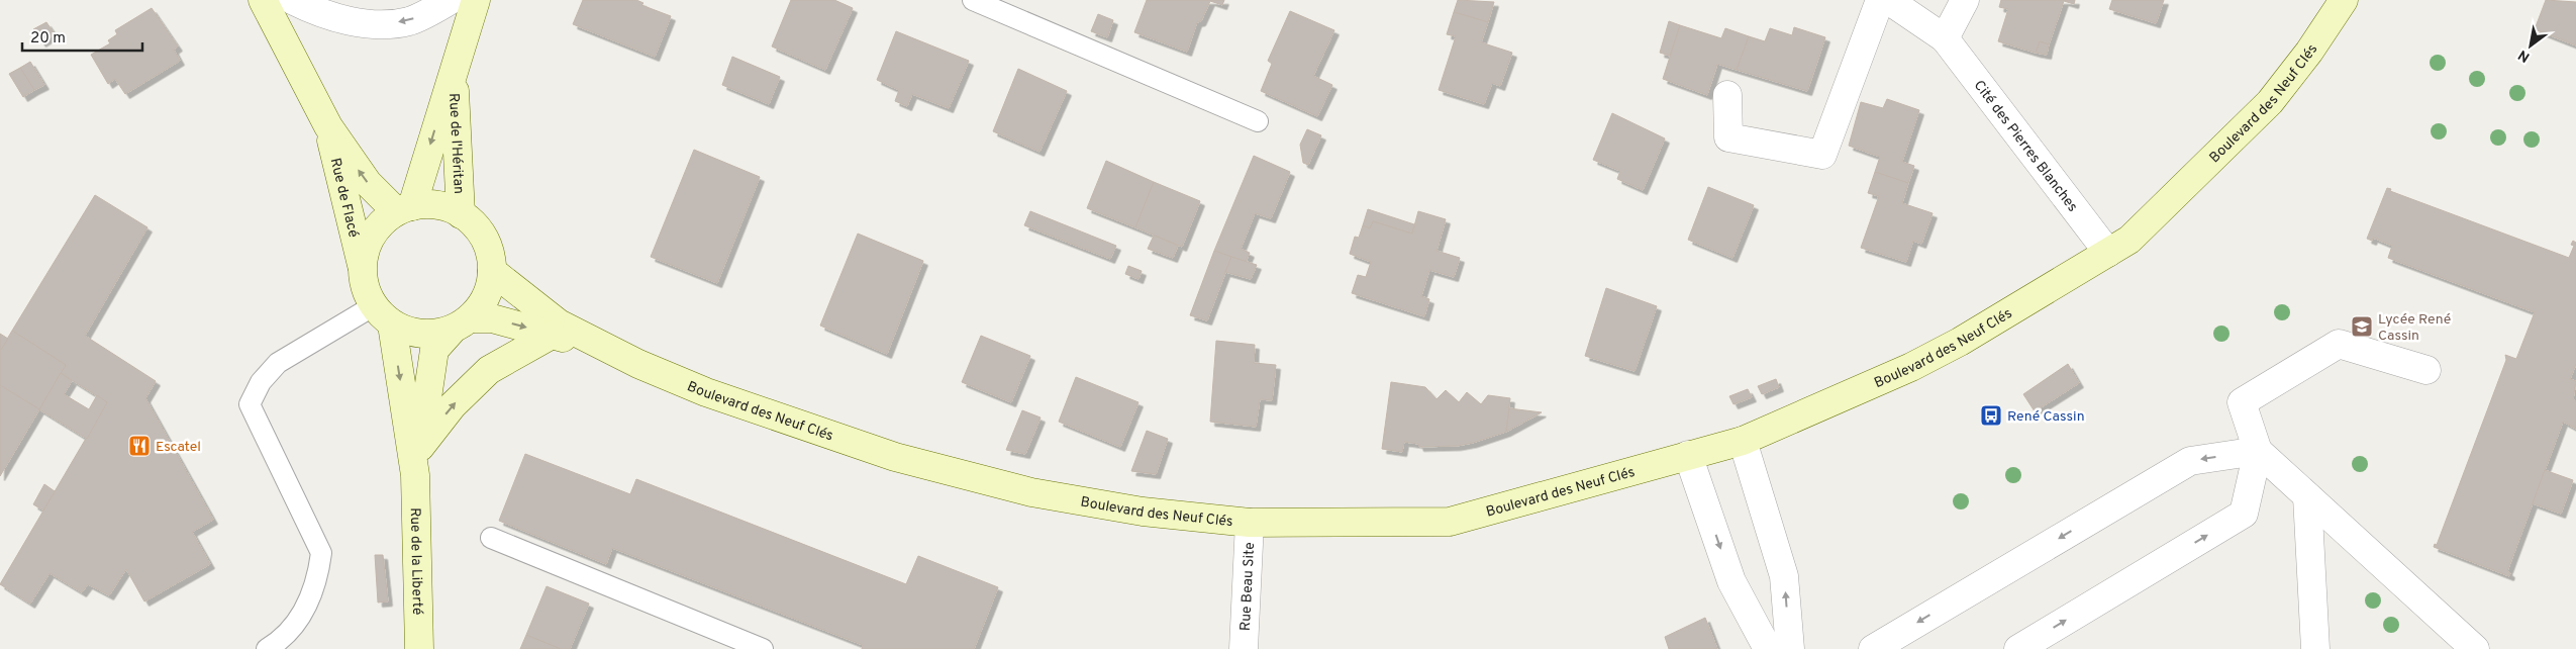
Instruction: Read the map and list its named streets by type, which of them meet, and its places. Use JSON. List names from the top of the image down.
{
  "streets": {
    "main road": [
      "Boulevard des Neuf Clés",
      "Rue de l'Héritan",
      "Rue de Flacé",
      "Rue de la Liberté"
    ],
    "street": ["Cité des Pierres Blanches", "Rue Beau Site"]
  },
  "crossings": [
    ["Boulevard des Neuf Clés", "Rue de l'Héritan"],
    ["Boulevard des Neuf Clés", "Cité des Pierres Blanches"],
    ["Boulevard des Neuf Clés", "Rue de Flacé"],
    ["Boulevard des Neuf Clés", "Rue de la Liberté"],
    ["Boulevard des Neuf Clés", "Rue Beau Site"],
    ["Rue de l'Héritan", "Rue de Flacé"],
    ["Rue de l'Héritan", "Rue de la Liberté"],
    ["Rue de Flacé", "Rue de la Liberté"]
  ],
  "places": {
    "school or university": ["Lycée René Cassin"],
    "bus stop": ["René Cassin"],
    "restaurant": ["Escatel"]
  },
  "scale_bar": "20 m",
  "north": "bottom left"
}
